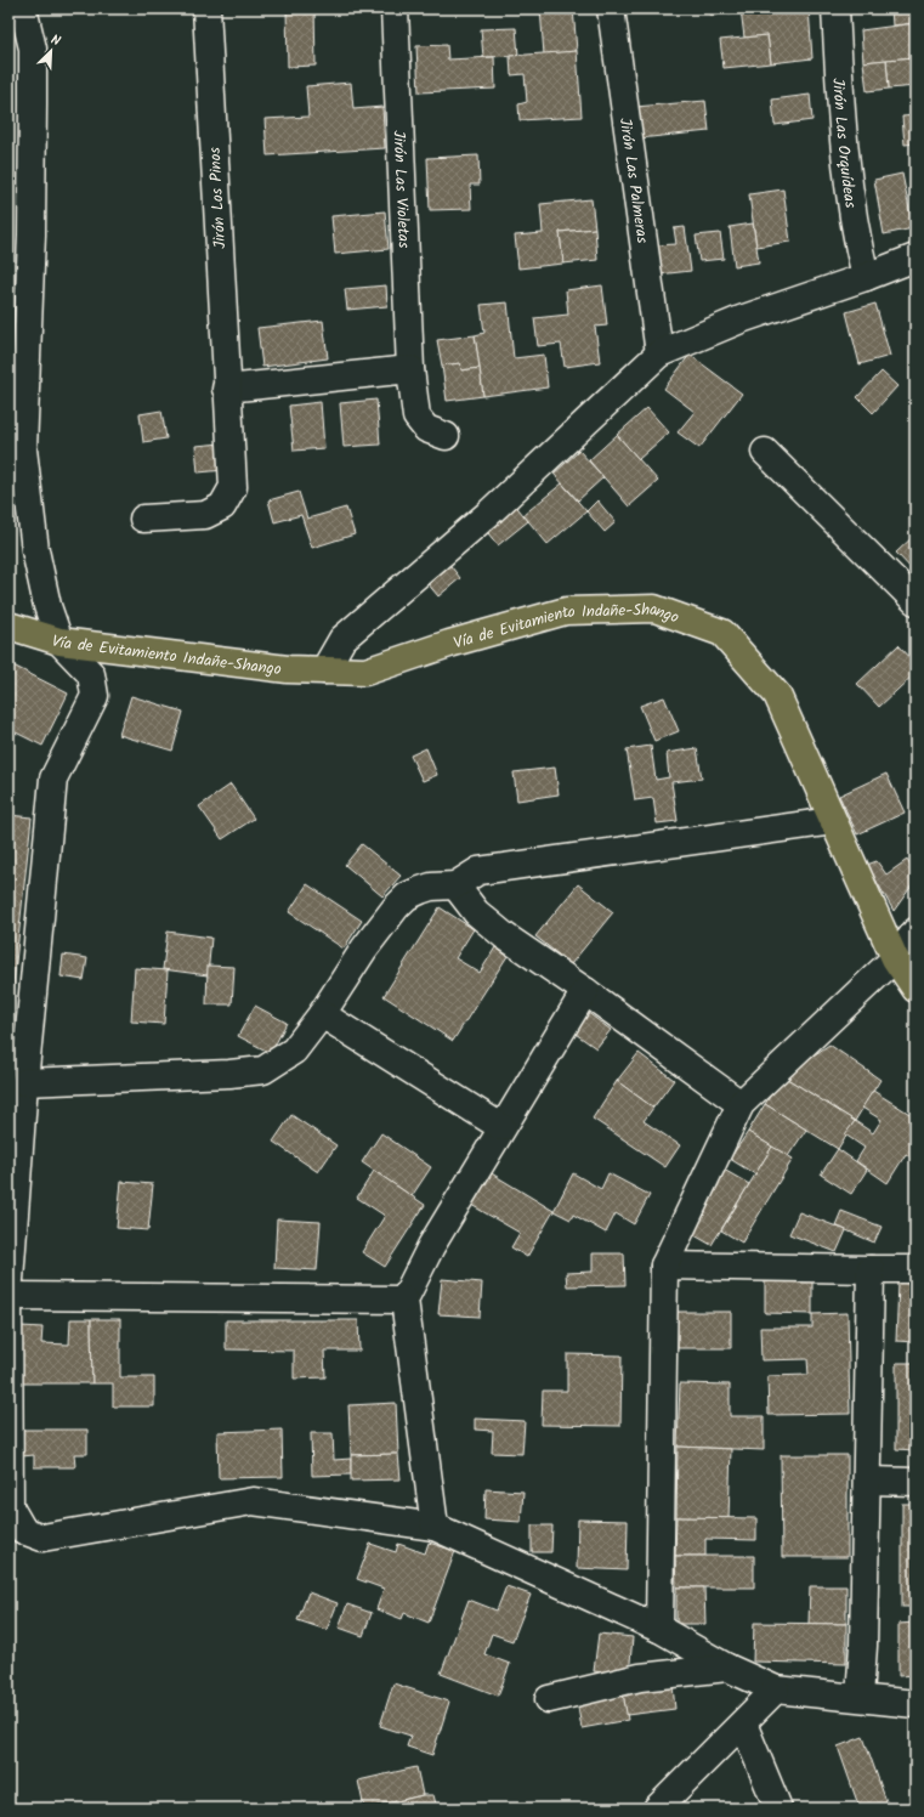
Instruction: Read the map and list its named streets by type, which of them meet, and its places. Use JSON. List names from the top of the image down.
{
  "streets": {
    "main road": ["Vía de Evitamiento Indañe-Shango"],
    "street": [
      "Jirón Las Orquídeas",
      "Jirón Las Palmeras",
      "Jirón Las Violetas",
      "Jirón Los Pinos"
    ]
  },
  "north": "top right"
}
